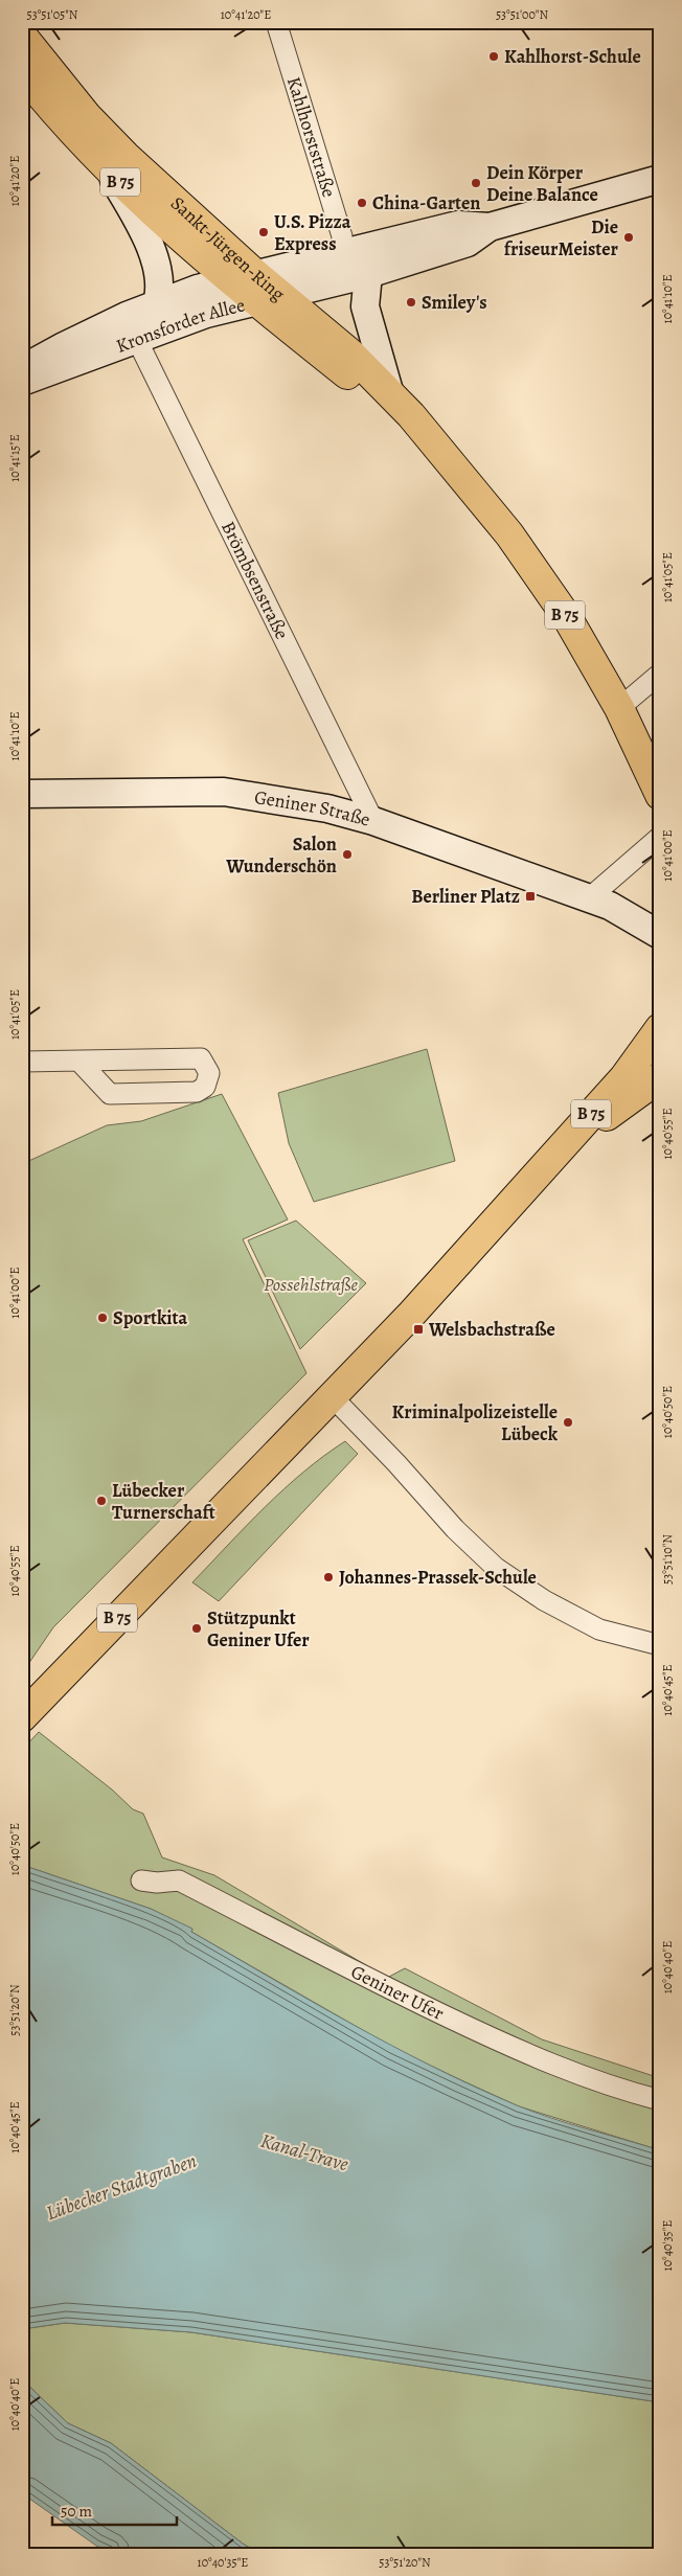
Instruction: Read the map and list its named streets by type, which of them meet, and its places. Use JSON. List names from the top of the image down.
{
  "streets": {
    "main road": [
      "B 75",
      "Sankt-Jürgen-Ring",
      "Kronsforder Allee",
      "Geniner Straße"
    ],
    "street": ["Kahlhorststraße", "Brömbsenstraße", "Geniner Ufer"]
  },
  "crossings": [
    ["Kahlhorststraße", "Kronsforder Allee"],
    ["Sankt-Jürgen-Ring", "Kronsforder Allee"],
    ["Kronsforder Allee", "Brömbsenstraße"],
    ["Brömbsenstraße", "Geniner Straße"]
  ],
  "water": ["Kanal-Trave", "Lübecker Stadtgraben"],
  "parks": ["Possehlstraße"],
  "places": {
    "other": [
      "Kahlhorst-Schule",
      "Dein Körper Deine Balance",
      "China-Garten",
      "U.S. Pizza Express",
      "Die friseurMeister",
      "Smiley's",
      "Salon Wunderschön",
      "Sportkita",
      "Kriminalpolizeistelle Lübeck",
      "Lübecker Turnerschaft",
      "Johannes-Prassek-Schule",
      "Stützpunkt Geniner Ufer"
    ],
    "transit": ["Berliner Platz", "Welsbachstraße"]
  },
  "scale_bar": "50 m",
  "coordinates": [
    "53°51'05\"N",
    "10°41'20\"E",
    "53°51'00\"N",
    "10°41'10\"E",
    "10°41'15\"E",
    "10°41'05\"E",
    "10°41'00\"E",
    "10°40'55\"E",
    "10°40'50\"E",
    "53°51'10\"N",
    "10°40'45\"E",
    "10°40'40\"E",
    "53°51'20\"N",
    "10°40'35\"E"
  ]
}
